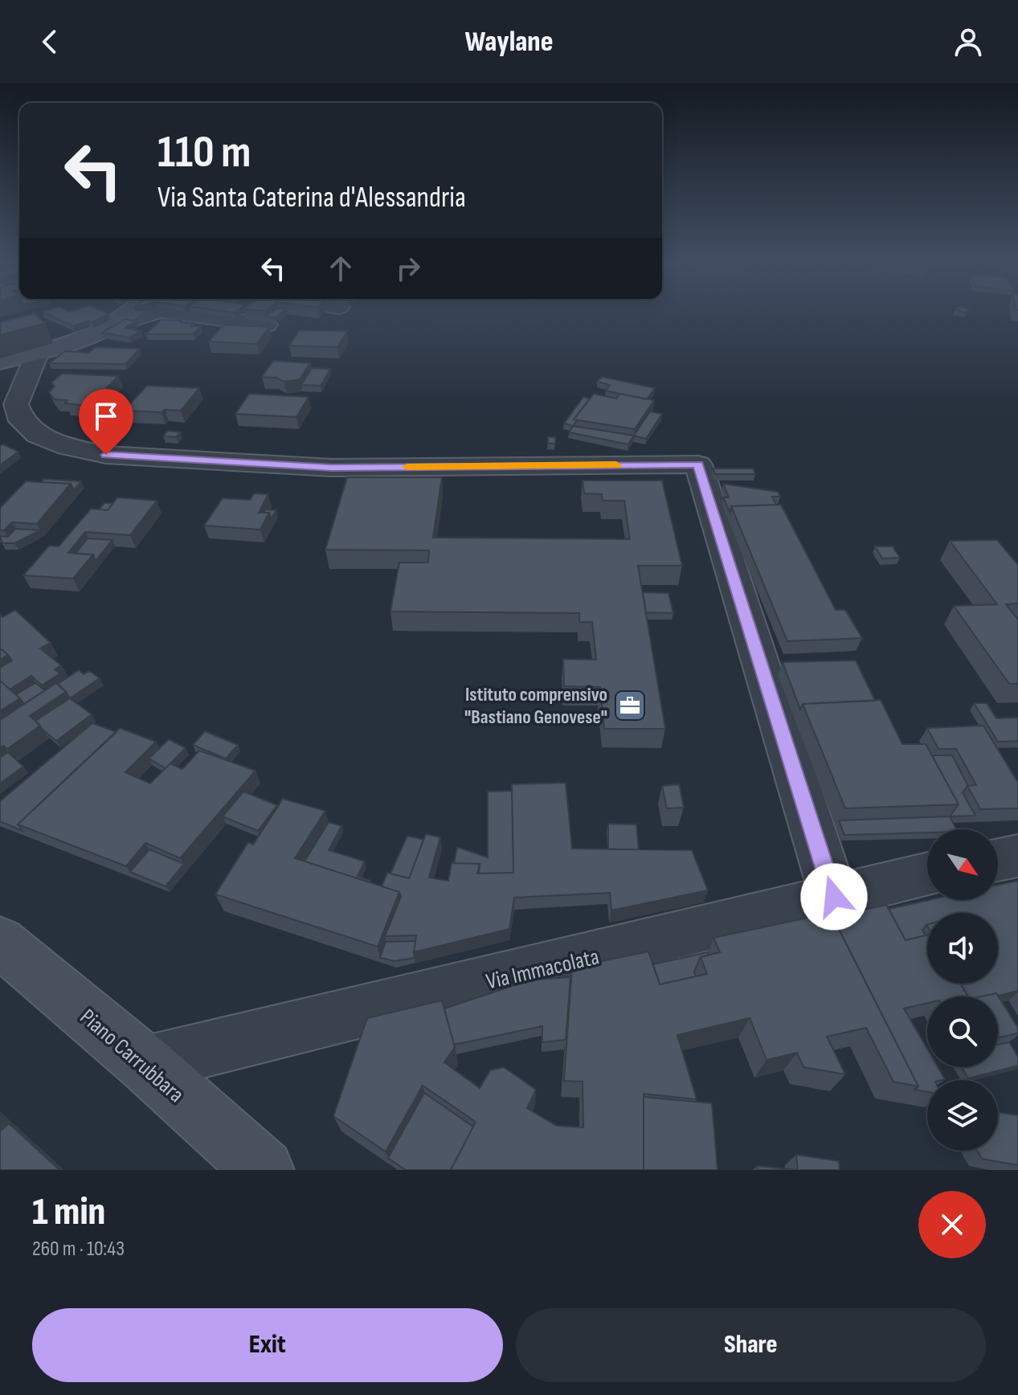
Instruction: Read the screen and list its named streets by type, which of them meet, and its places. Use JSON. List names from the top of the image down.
{
  "streets": {
    "street": ["Via Immacolata", "Piano Carrubbara"]
  },
  "crossings": [
    ["Via Immacolata", "Piano Carrubbara"]
  ],
  "places": {
    "office": ["Istituto comprensivo \"Bastiano Genovese\""]
  },
  "north": "bottom right",
  "page": {
    "header": "Waylane",
    "turn": ["110 m", "Via Santa Caterina d'Alessandria"],
    "heading": ["1 min", "260 m · 10:43"],
    "buttons": ["Exit", "Share"]
  }
}
